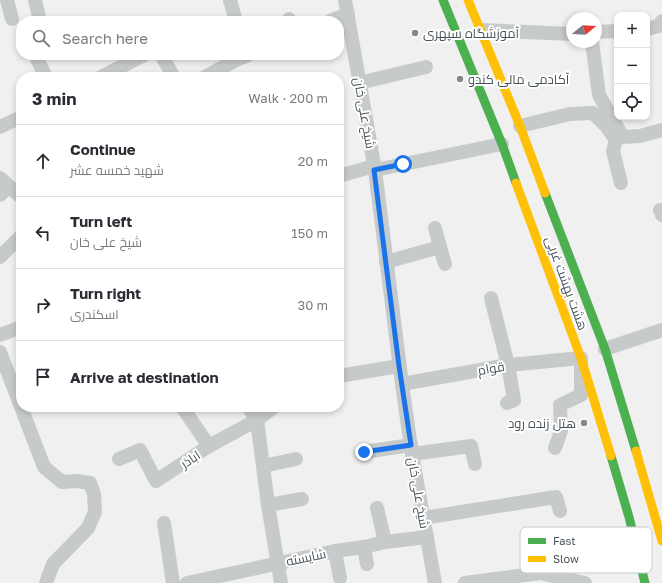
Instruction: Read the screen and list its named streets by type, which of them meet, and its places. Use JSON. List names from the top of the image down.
{
  "streets": {
    "main road": ["هشت بهشت غربی"],
    "street": [
      "شیخ علی خان",
      "قوام",
      "اباذر",
      "شایسته"
    ]
  },
  "crossings": [
    ["شیخ علی خان", "قوام"],
    ["شیخ علی خان", "شایسته"],
    ["هشت بهشت غربی", "قوام"]
  ],
  "places": ["آموزشگاه سپهری", "آکادمی مالی کندو", "هتل زنده رود"],
  "legend": ["Fast", "Slow"],
  "north": "right",
  "page": {
    "map_buttons": ["+", "−"],
    "search": "Search here",
    "heading": ["3 min", "Walk · 200 m"],
    "list": [
      ["Continue", "شهید خمسه عشر", "20 m"],
      ["Turn left", "شیخ علی خان", "150 m"],
      ["Turn right", "اسکندری", "30 m"],
      "Arrive at destination"
    ]
  }
}
